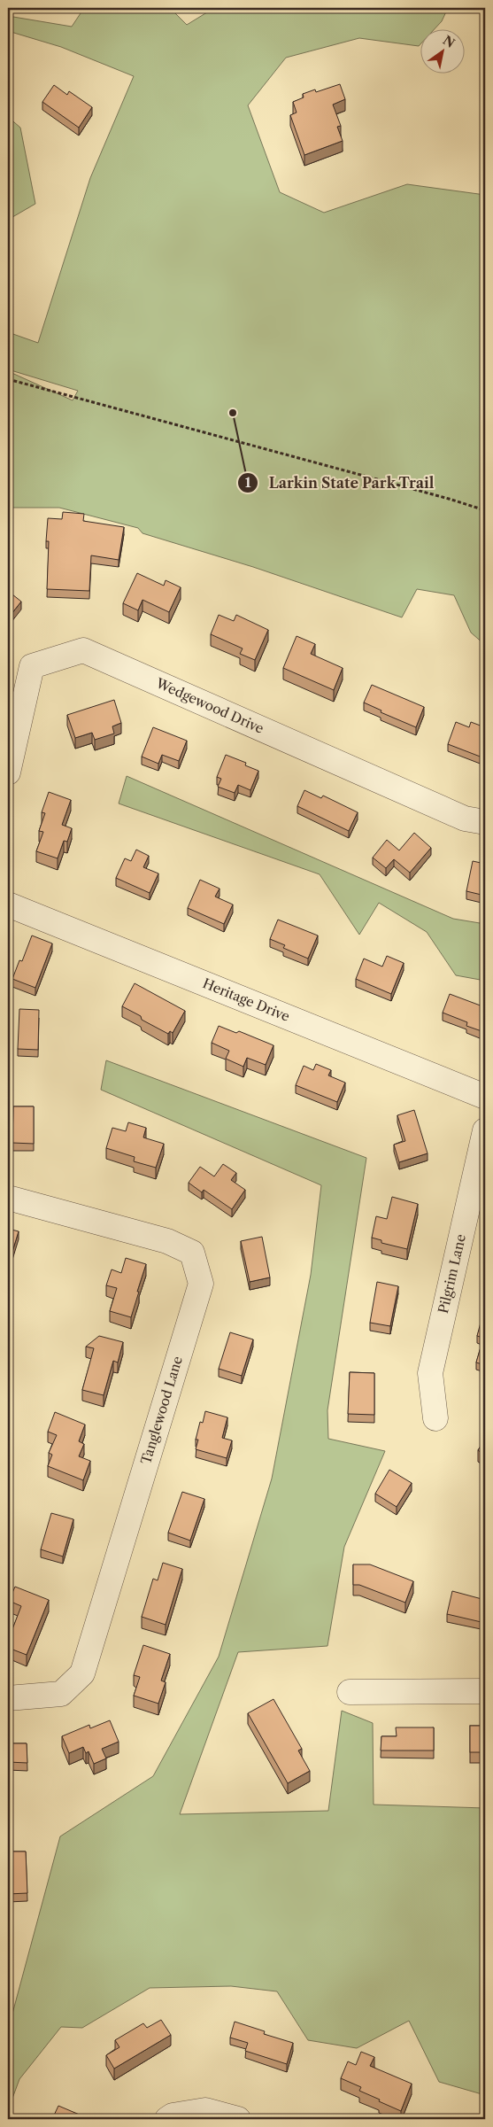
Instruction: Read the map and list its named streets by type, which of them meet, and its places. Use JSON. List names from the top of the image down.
{
  "streets": {
    "street": [
      "Wedgewood Drive",
      "Heritage Drive",
      "Pilgrim Lane",
      "Tanglewood Lane"
    ]
  },
  "places": ["Larkin State Park Trail"],
  "north": "top right"
}
